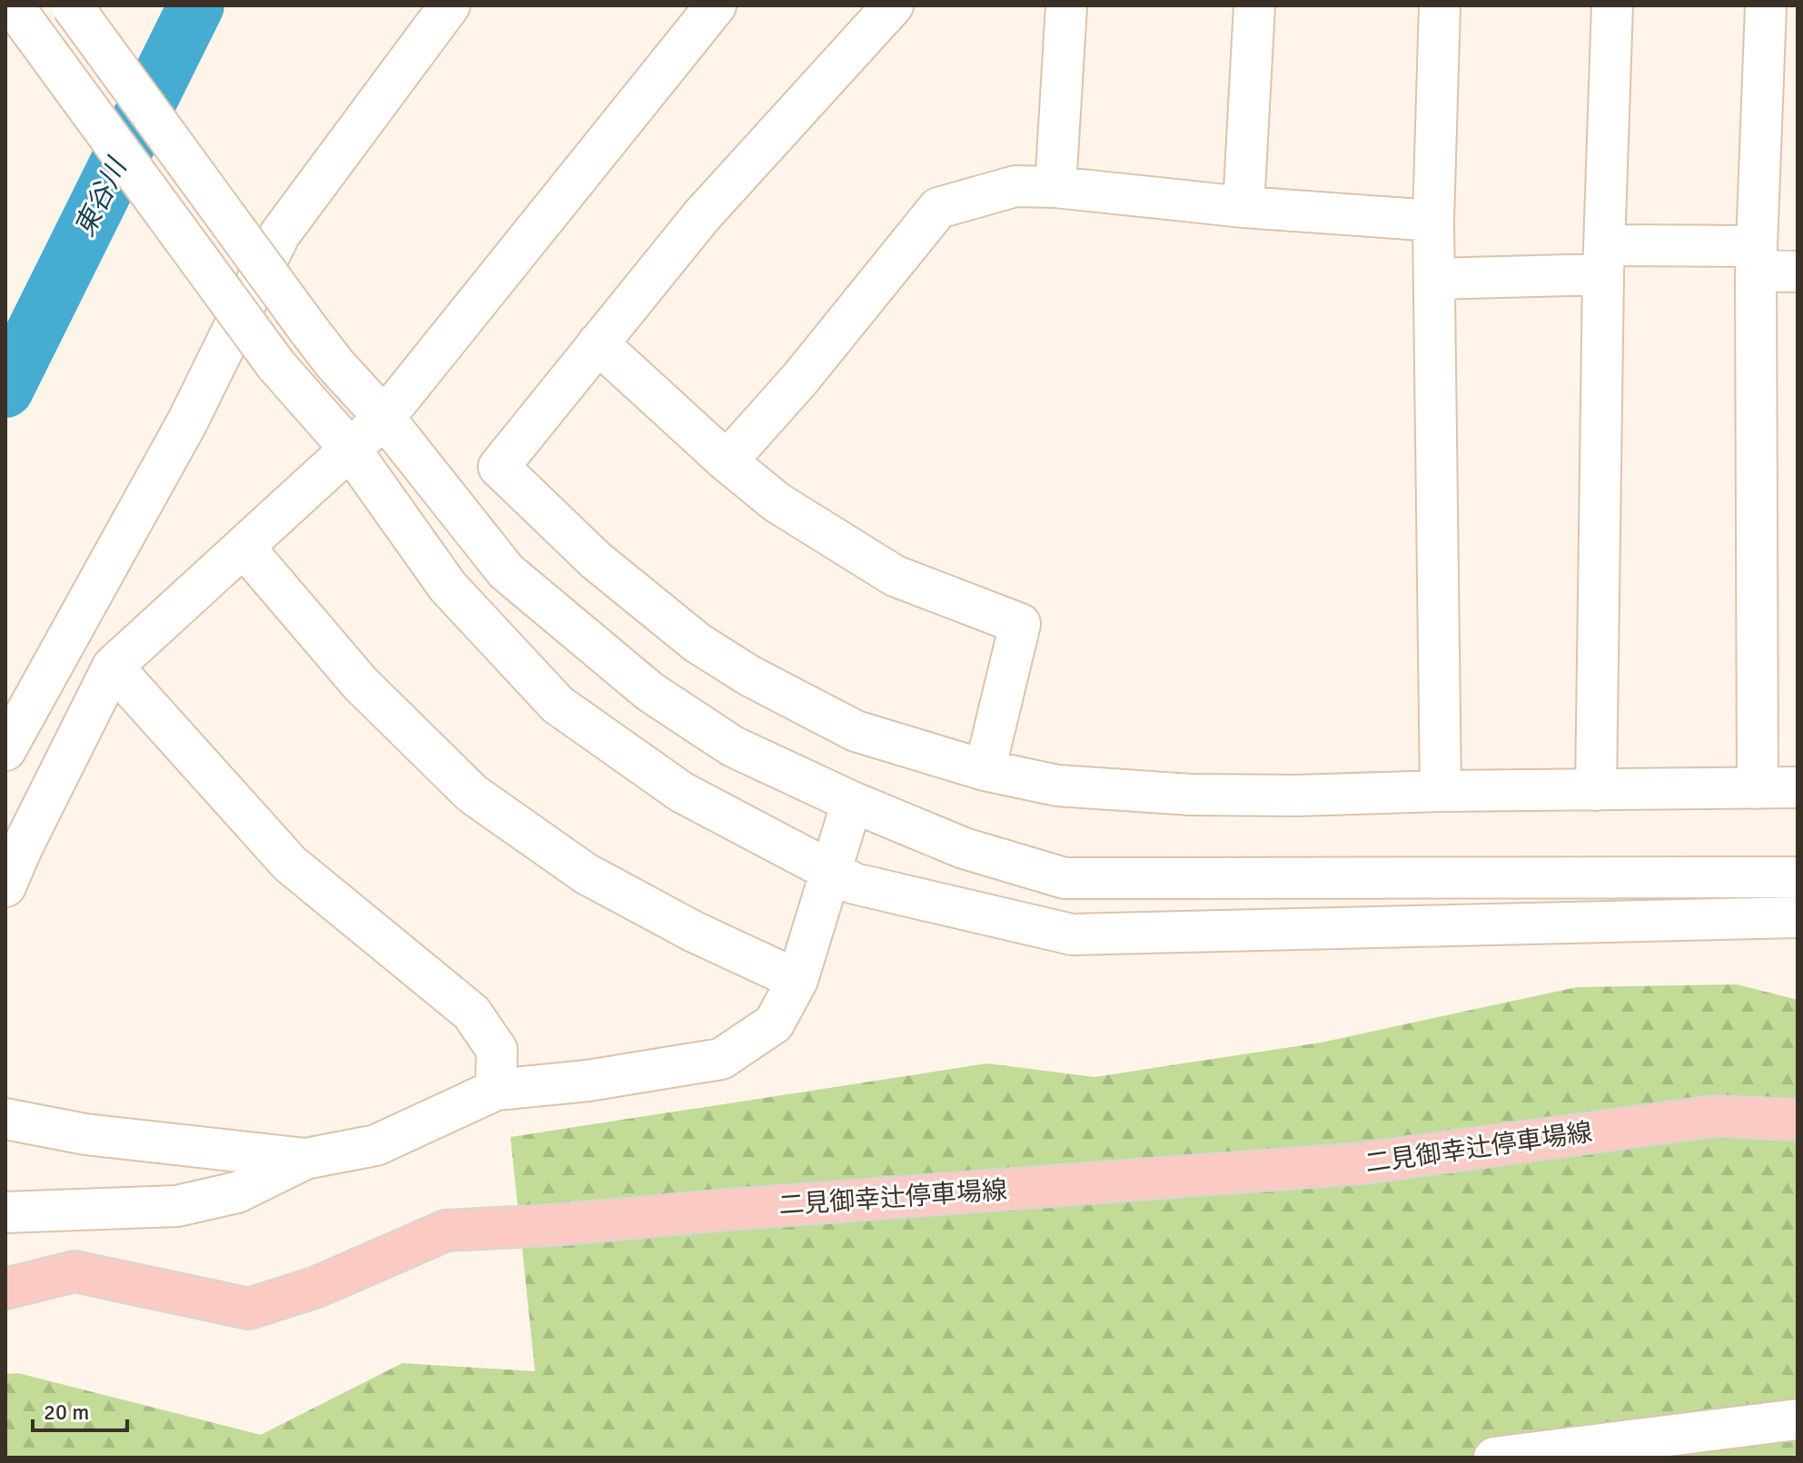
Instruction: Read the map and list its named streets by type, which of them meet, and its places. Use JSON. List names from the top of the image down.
{
  "streets": {
    "main road": ["二見御幸辻停車場線"]
  },
  "water": ["東谷川"],
  "scale_bar": "20 m"
}
